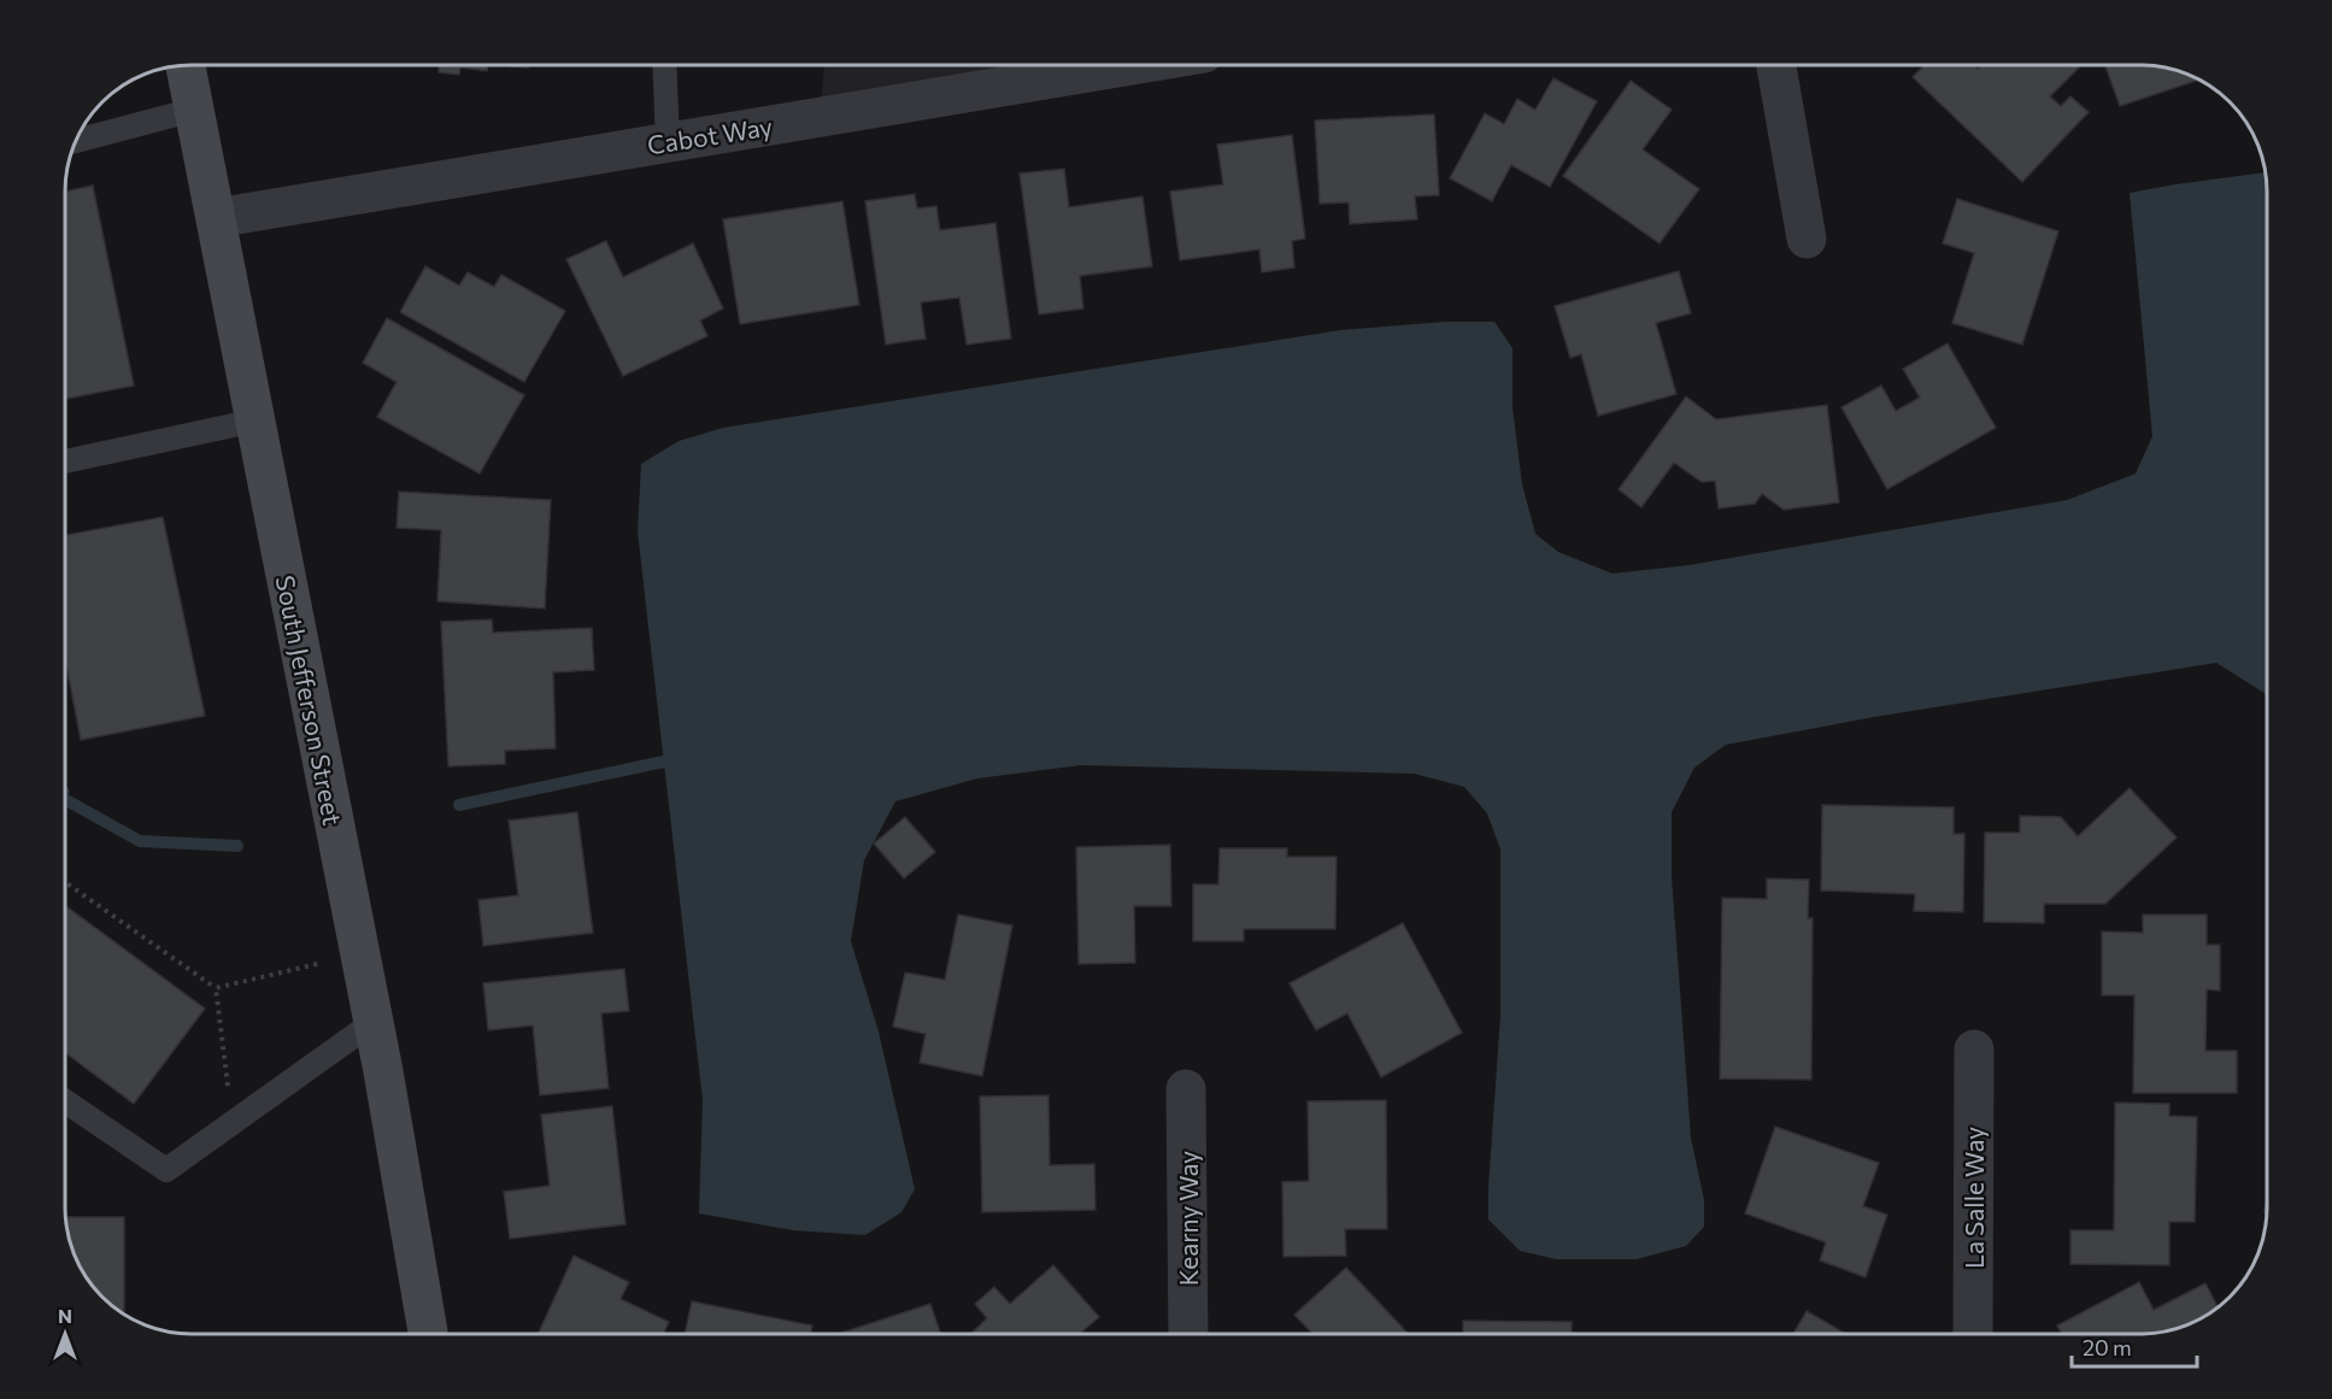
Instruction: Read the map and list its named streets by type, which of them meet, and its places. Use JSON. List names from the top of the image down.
{
  "streets": {
    "street": [
      "Cabot Way",
      "South Jefferson Street",
      "La Salle Way",
      "Kearny Way"
    ]
  },
  "crossings": [
    ["Cabot Way", "South Jefferson Street"]
  ],
  "scale_bar": "20 m",
  "north": "top"
}
